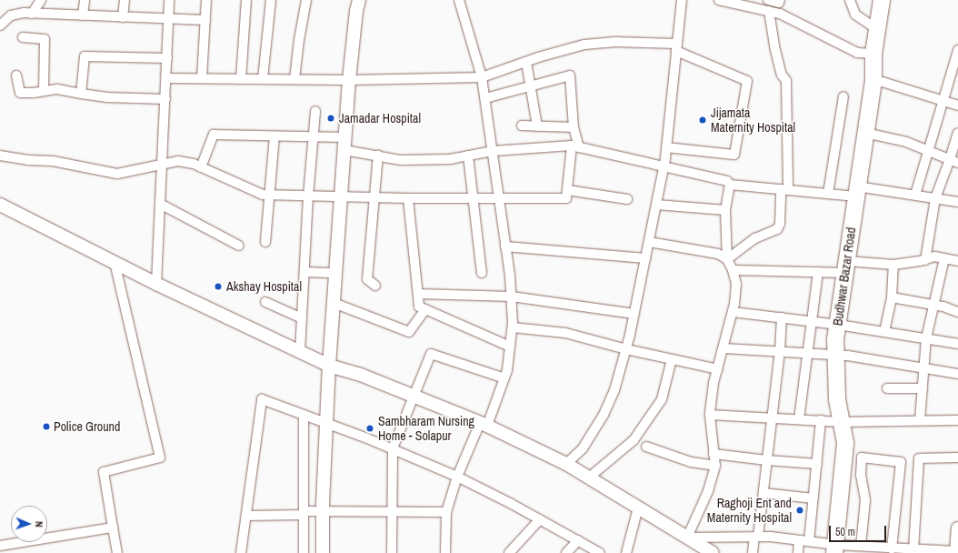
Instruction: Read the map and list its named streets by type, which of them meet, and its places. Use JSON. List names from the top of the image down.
{
  "streets": {
    "highway": ["Budhwar Bazar Road"]
  },
  "places": [
    "Jamadar Hospital",
    "Jijamata Maternity Hospital",
    "Akshay Hospital",
    "Police Ground",
    "Sambharam Nursing Home - Solapur",
    "Raghoji Ent and Maternity Hospital"
  ],
  "scale_bar": "50 m",
  "north": "right"
}
